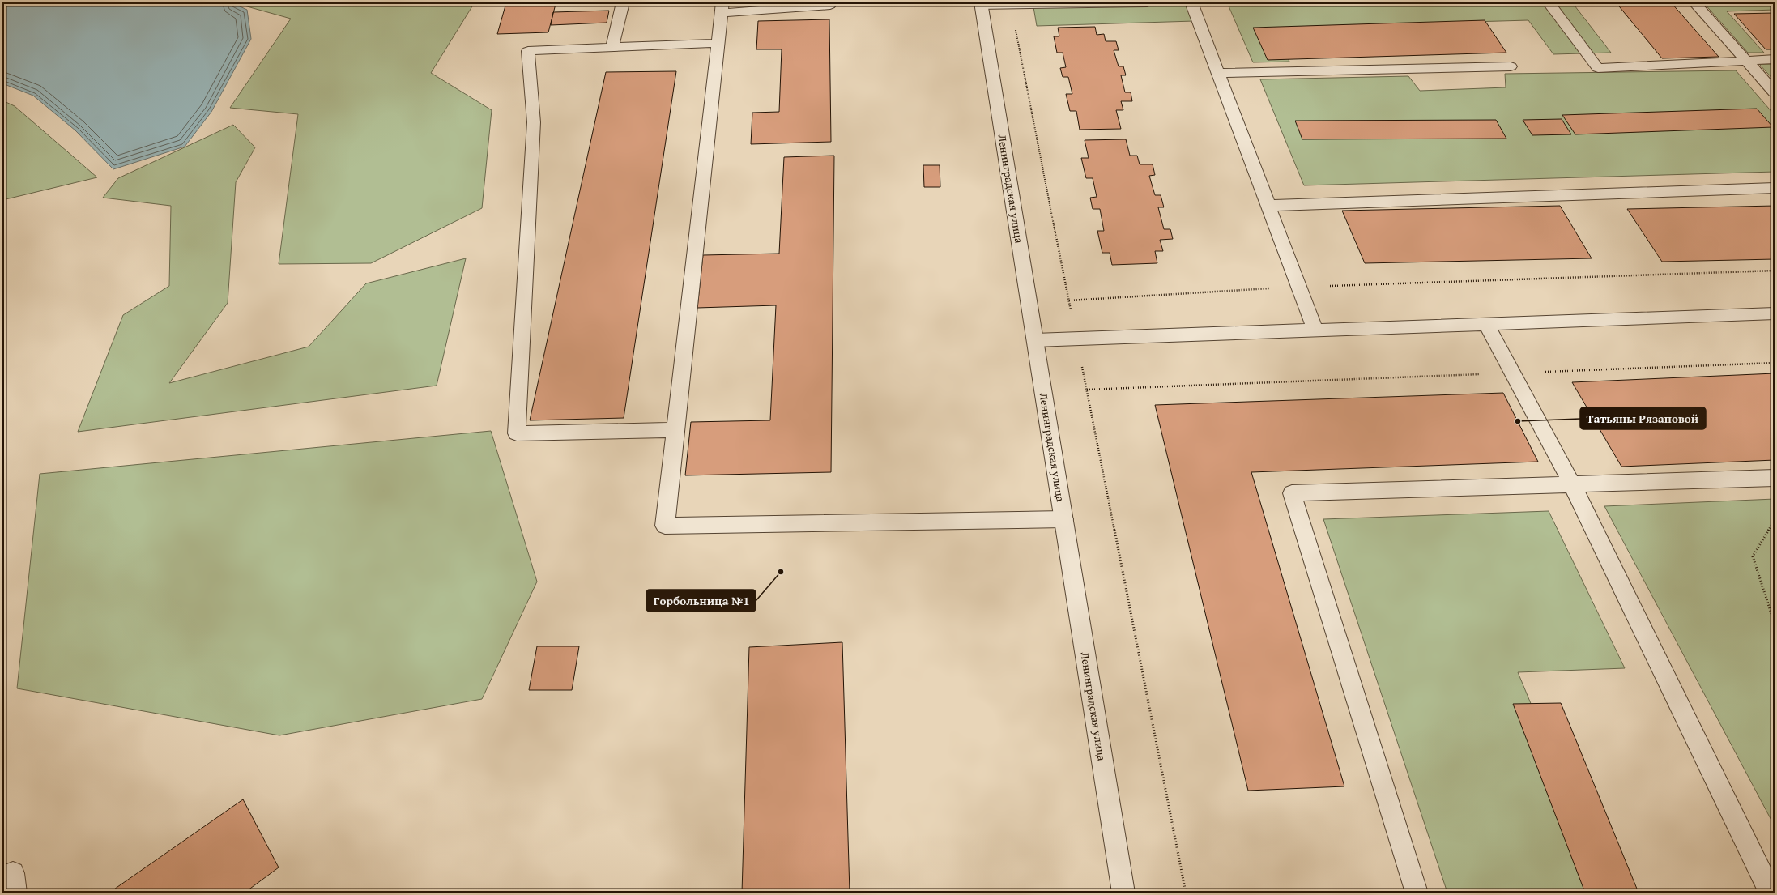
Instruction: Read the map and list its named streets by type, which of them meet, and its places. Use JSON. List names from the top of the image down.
{
  "streets": {
    "street": ["Ленинградская улица"]
  },
  "places": ["Татьяны Рязановой", "Горбольница №1"]
}
